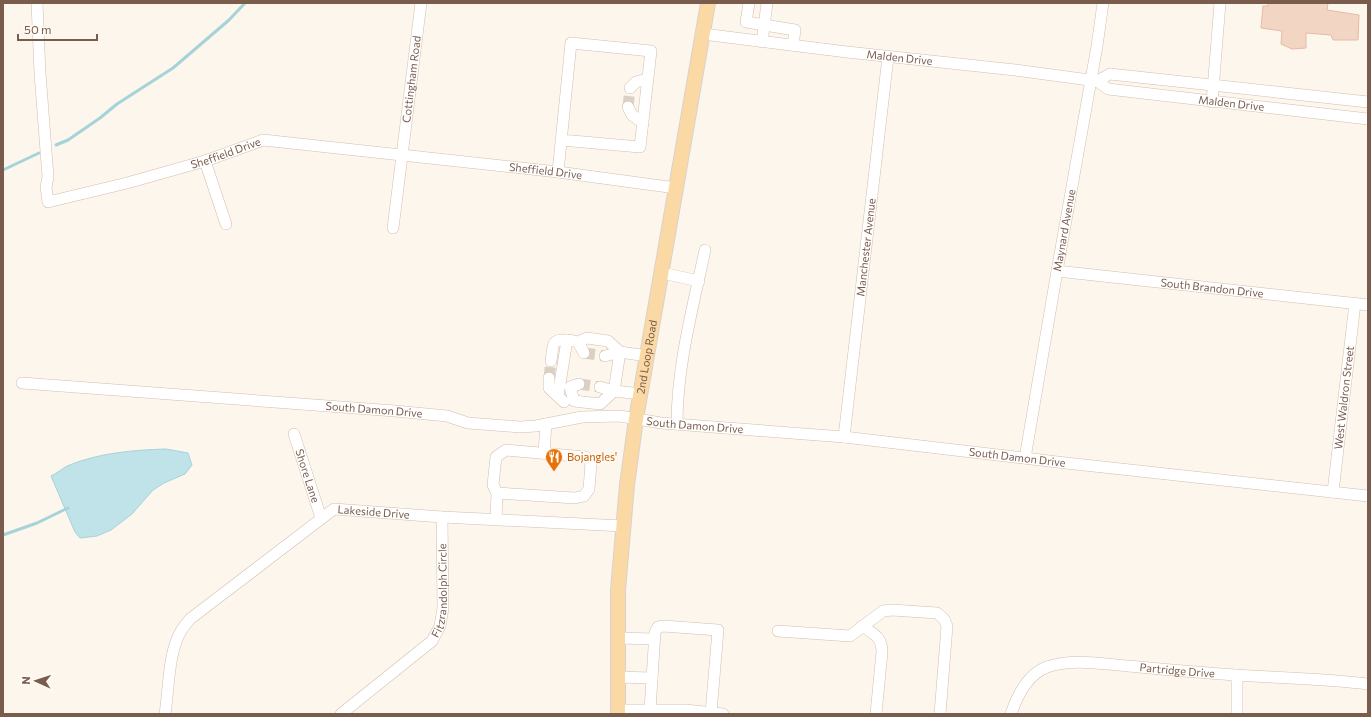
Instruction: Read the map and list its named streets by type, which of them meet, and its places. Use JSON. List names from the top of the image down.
{
  "streets": {
    "main road": ["2nd Loop Road"],
    "street": [
      "Malden Drive",
      "Cottingham Road",
      "Sheffield Drive",
      "Maynard Avenue",
      "Manchester Avenue",
      "South Brandon Drive",
      "West Waldron Street",
      "South Damon Drive",
      "Shore Lane",
      "Lakeside Drive",
      "Fitzrandolph Circle",
      "Partridge Drive"
    ]
  },
  "crossings": [
    ["Malden Drive", "Maynard Avenue"],
    ["Malden Drive", "Manchester Avenue"],
    ["Malden Drive", "2nd Loop Road"],
    ["Cottingham Road", "Sheffield Drive"],
    ["Sheffield Drive", "2nd Loop Road"],
    ["Maynard Avenue", "South Brandon Drive"],
    ["Maynard Avenue", "South Damon Drive"],
    ["Manchester Avenue", "South Damon Drive"],
    ["South Brandon Drive", "West Waldron Street"],
    ["2nd Loop Road", "South Damon Drive"],
    ["2nd Loop Road", "Lakeside Drive"],
    ["West Waldron Street", "South Damon Drive"],
    ["Shore Lane", "Lakeside Drive"],
    ["Lakeside Drive", "Fitzrandolph Circle"]
  ],
  "places": {
    "restaurant": ["Bojangles'"]
  },
  "scale_bar": "50 m",
  "north": "left"
}
